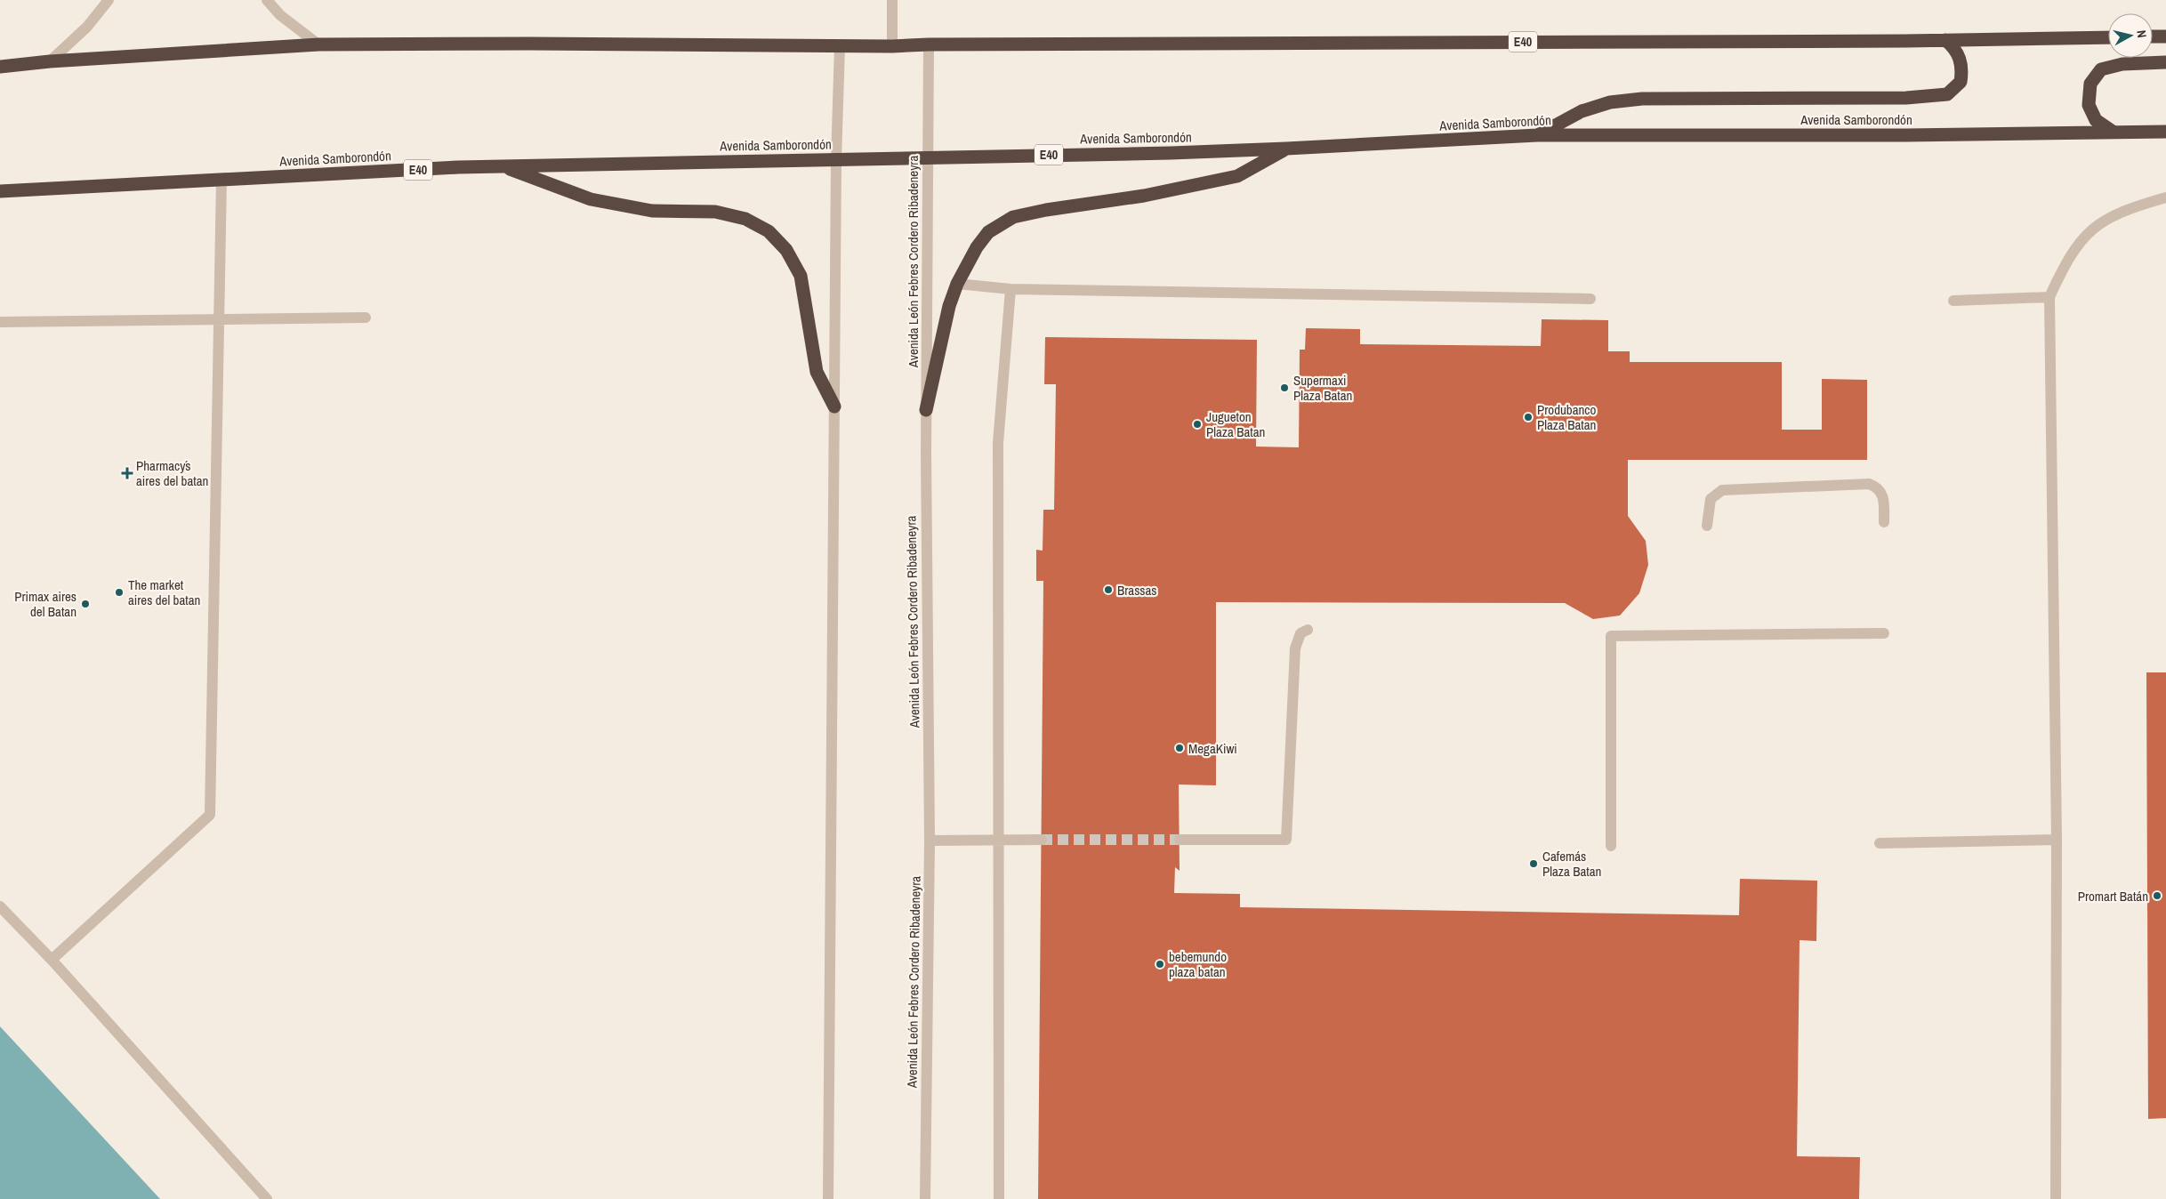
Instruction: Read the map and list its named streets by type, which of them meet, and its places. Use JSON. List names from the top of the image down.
{
  "streets": {
    "highway": ["E40", "Avenida Samborondón"],
    "street": ["Avenida León Febres Cordero Ribadeneyra"]
  },
  "crossings": [
    ["E40", "Avenida León Febres Cordero Ribadeneyra"],
    ["Avenida Samborondón", "Avenida León Febres Cordero Ribadeneyra"]
  ],
  "places": {
    "other": [
      "Supermaxi Plaza Batan",
      "Produbanco Plaza Batan",
      "Jugueton Plaza Batan",
      "Brassas",
      "The market aires del batan",
      "Primax aires del Batan",
      "MegaKiwi",
      "Cafemás Plaza Batan",
      "Promart Batán",
      "bebemundo plaza batan"
    ],
    "health": ["Pharmacy´s aires del batan"]
  },
  "north": "right"
}
